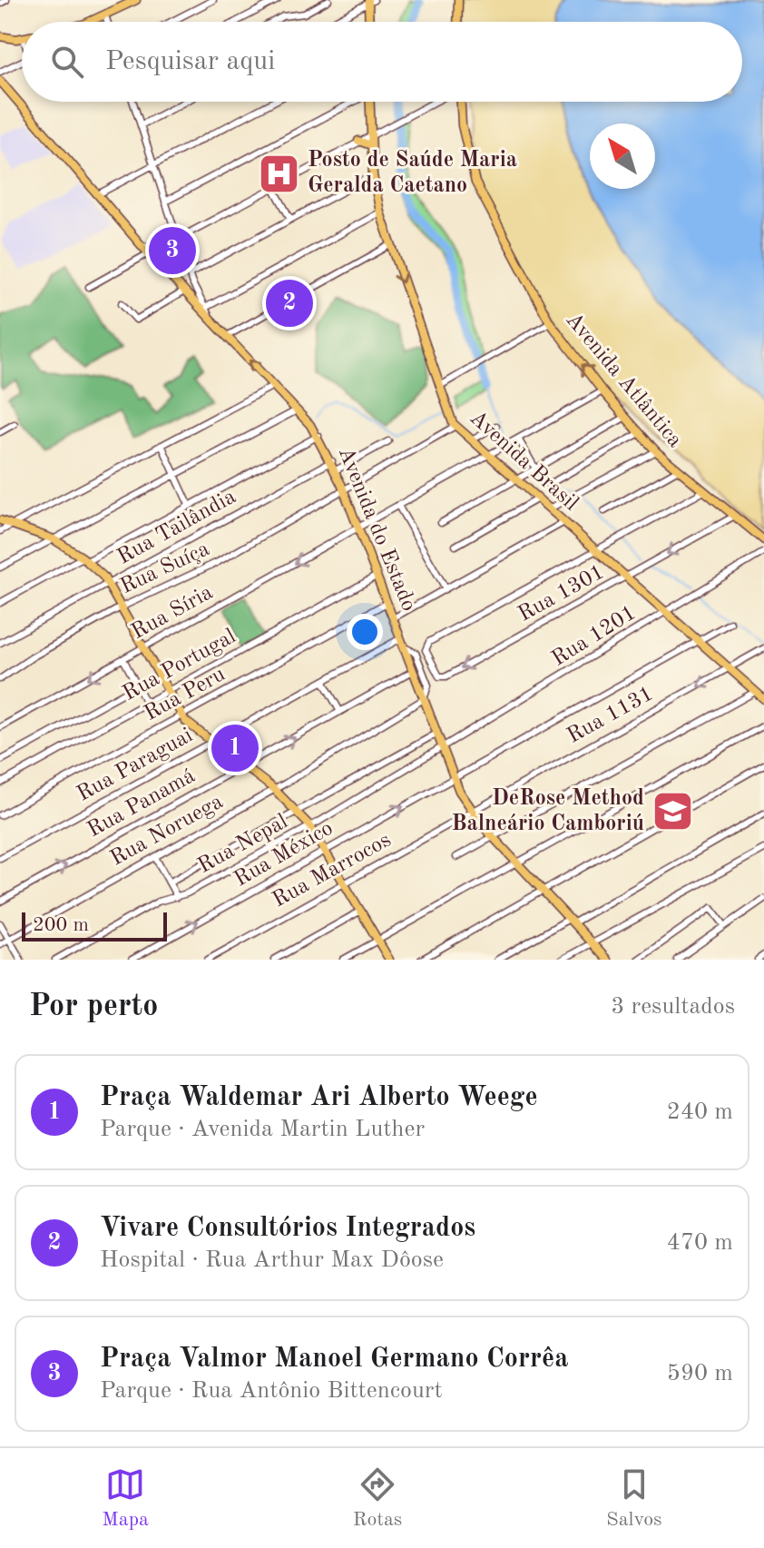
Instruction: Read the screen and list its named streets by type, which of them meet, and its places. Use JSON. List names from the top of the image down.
{
  "streets": {
    "main road": ["Avenida Atlântica", "Avenida Brasil", "Avenida do Estado"],
    "street": [
      "Rua Tailândia",
      "Rua Suíça",
      "Rua 1301",
      "Rua Síria",
      "Rua 1201",
      "Rua Portugal",
      "Rua Peru",
      "Rua 1131",
      "Rua Paraguai",
      "Rua Panamá",
      "Rua Noruega",
      "Rua Nepal",
      "Rua México",
      "Rua Marrocos"
    ]
  },
  "crossings": [
    ["Avenida Atlântica", "Rua 1301"],
    ["Avenida Atlântica", "Rua Síria"],
    ["Avenida Brasil", "Rua Suíça"],
    ["Avenida Brasil", "Rua 1301"],
    ["Avenida Brasil", "Rua Síria"],
    ["Avenida Brasil", "Rua 1201"],
    ["Avenida Brasil", "Rua 1131"],
    ["Avenida Brasil", "Rua México"],
    ["Rua Tailândia", "Avenida do Estado"],
    ["Avenida do Estado", "Rua Suíça"],
    ["Avenida do Estado", "Rua Síria"],
    ["Avenida do Estado", "Rua 1201"],
    ["Avenida do Estado", "Rua Portugal"],
    ["Avenida do Estado", "Rua Peru"],
    ["Avenida do Estado", "Rua 1131"],
    ["Avenida do Estado", "Rua Paraguai"],
    ["Avenida do Estado", "Rua Panamá"],
    ["Avenida do Estado", "Rua Noruega"],
    ["Avenida do Estado", "Rua Nepal"],
    ["Avenida do Estado", "Rua México"],
    ["Avenida do Estado", "Rua Marrocos"],
    ["Rua 1201", "Rua Nepal"],
    ["Rua 1131", "Rua Marrocos"]
  ],
  "one_way": ["Rua Panamá"],
  "places": {
    "hospital": ["Posto de Saúde Maria Geralda Caetano"],
    "school or university": ["DeRose Method Balneário Camboriú"]
  },
  "scale_bar": "200 m",
  "north": "top left",
  "page": {
    "search": "Pesquisar aqui",
    "pins": ["3", "2", "1"],
    "scale": "200 m",
    "heading": ["Por perto", "3 resultados"],
    "list": [
      {
        "mark": "1",
        "name": "Praça Waldemar Ari Alberto Weege",
        "note": "Parque · Avenida Martin Luther",
        "value": "240 m"
      },
      {
        "mark": "2",
        "name": "Vivare Consultórios Integrados",
        "note": "Hospital · Rua Arthur Max Dôose",
        "value": "470 m"
      },
      {
        "mark": "3",
        "name": "Praça Valmor Manoel Germano Corrêa",
        "note": "Parque · Rua Antônio Bittencourt",
        "value": "590 m"
      }
    ],
    "nav": ["Mapa", "Rotas", "Salvos"]
  }
}
